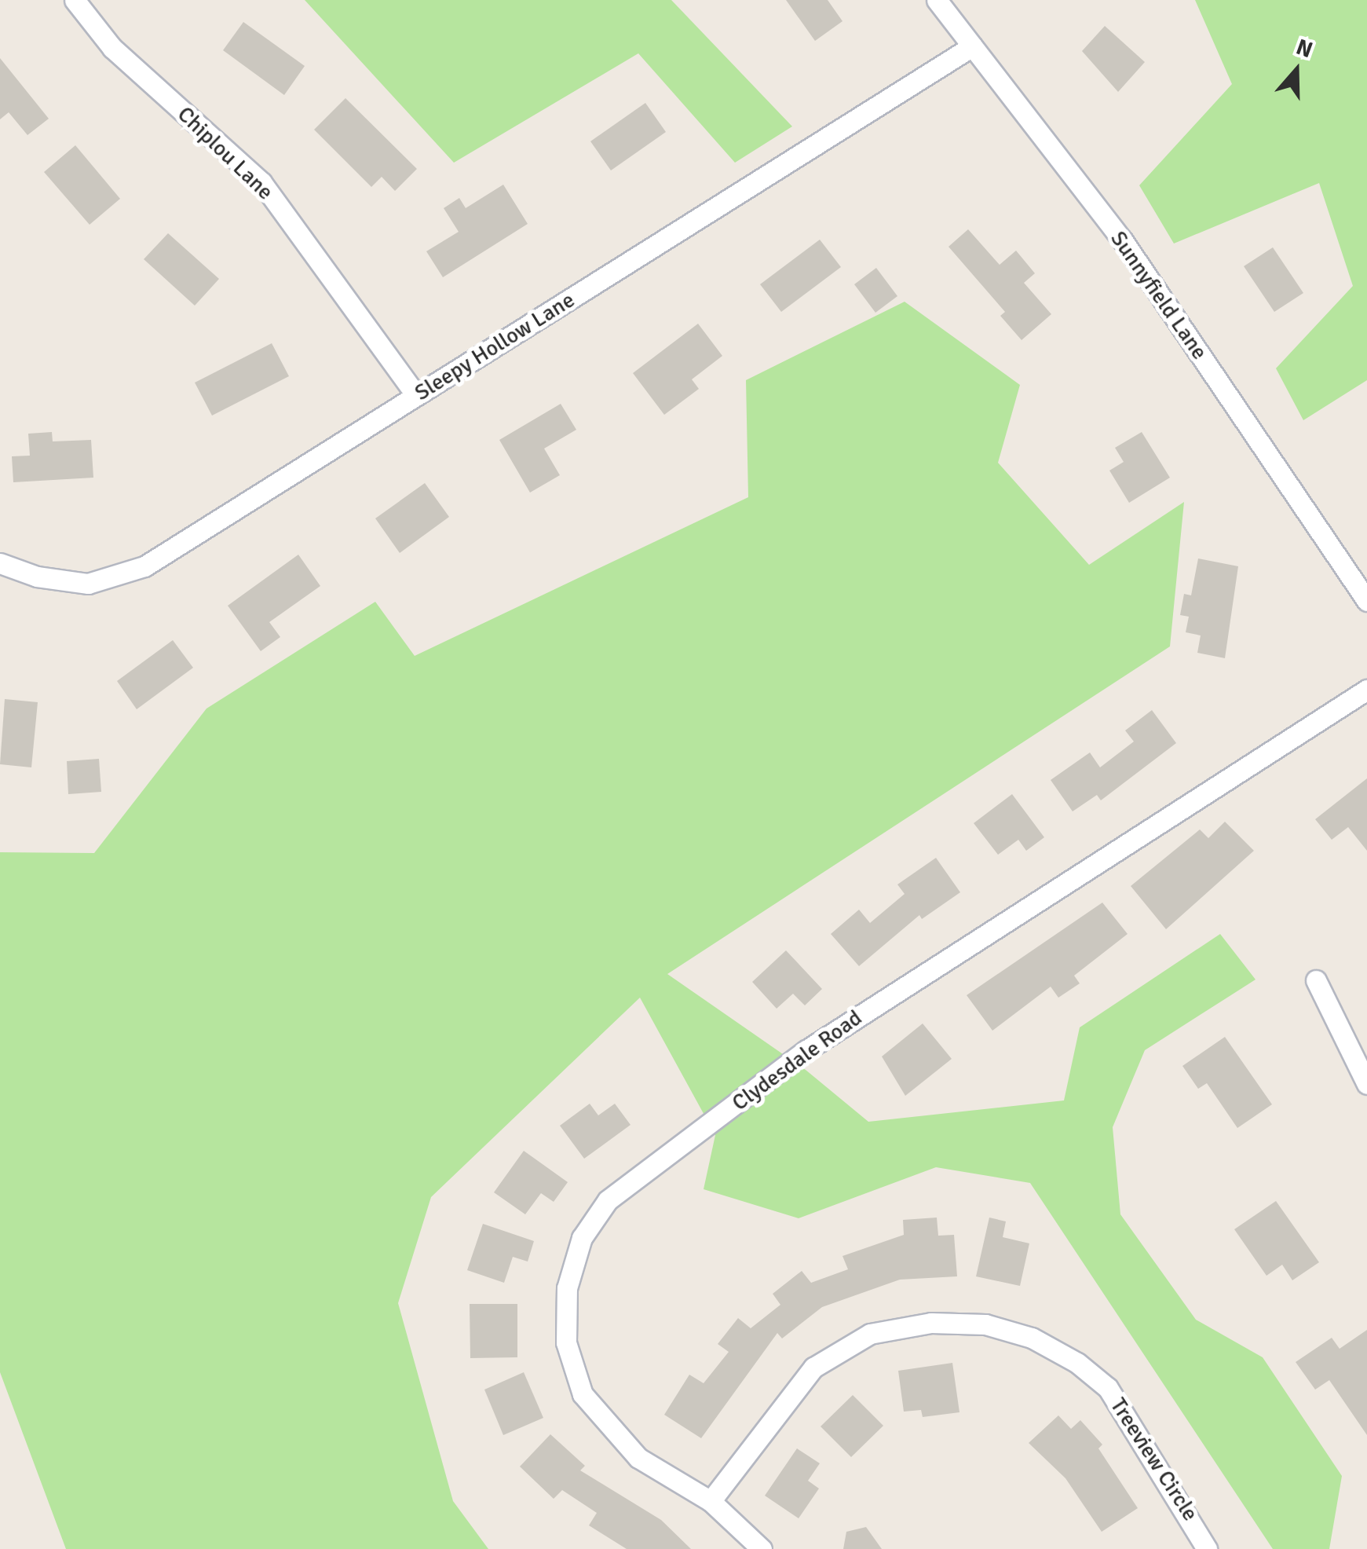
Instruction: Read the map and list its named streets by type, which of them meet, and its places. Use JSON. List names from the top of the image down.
{
  "streets": {
    "street": [
      "Chiplou Lane",
      "Sunnyfield Lane",
      "Sleepy Hollow Lane",
      "Clydesdale Road",
      "Treeview Circle"
    ]
  },
  "crossings": [
    ["Chiplou Lane", "Sleepy Hollow Lane"],
    ["Sunnyfield Lane", "Sleepy Hollow Lane"],
    ["Clydesdale Road", "Treeview Circle"]
  ],
  "north": "top"
}
